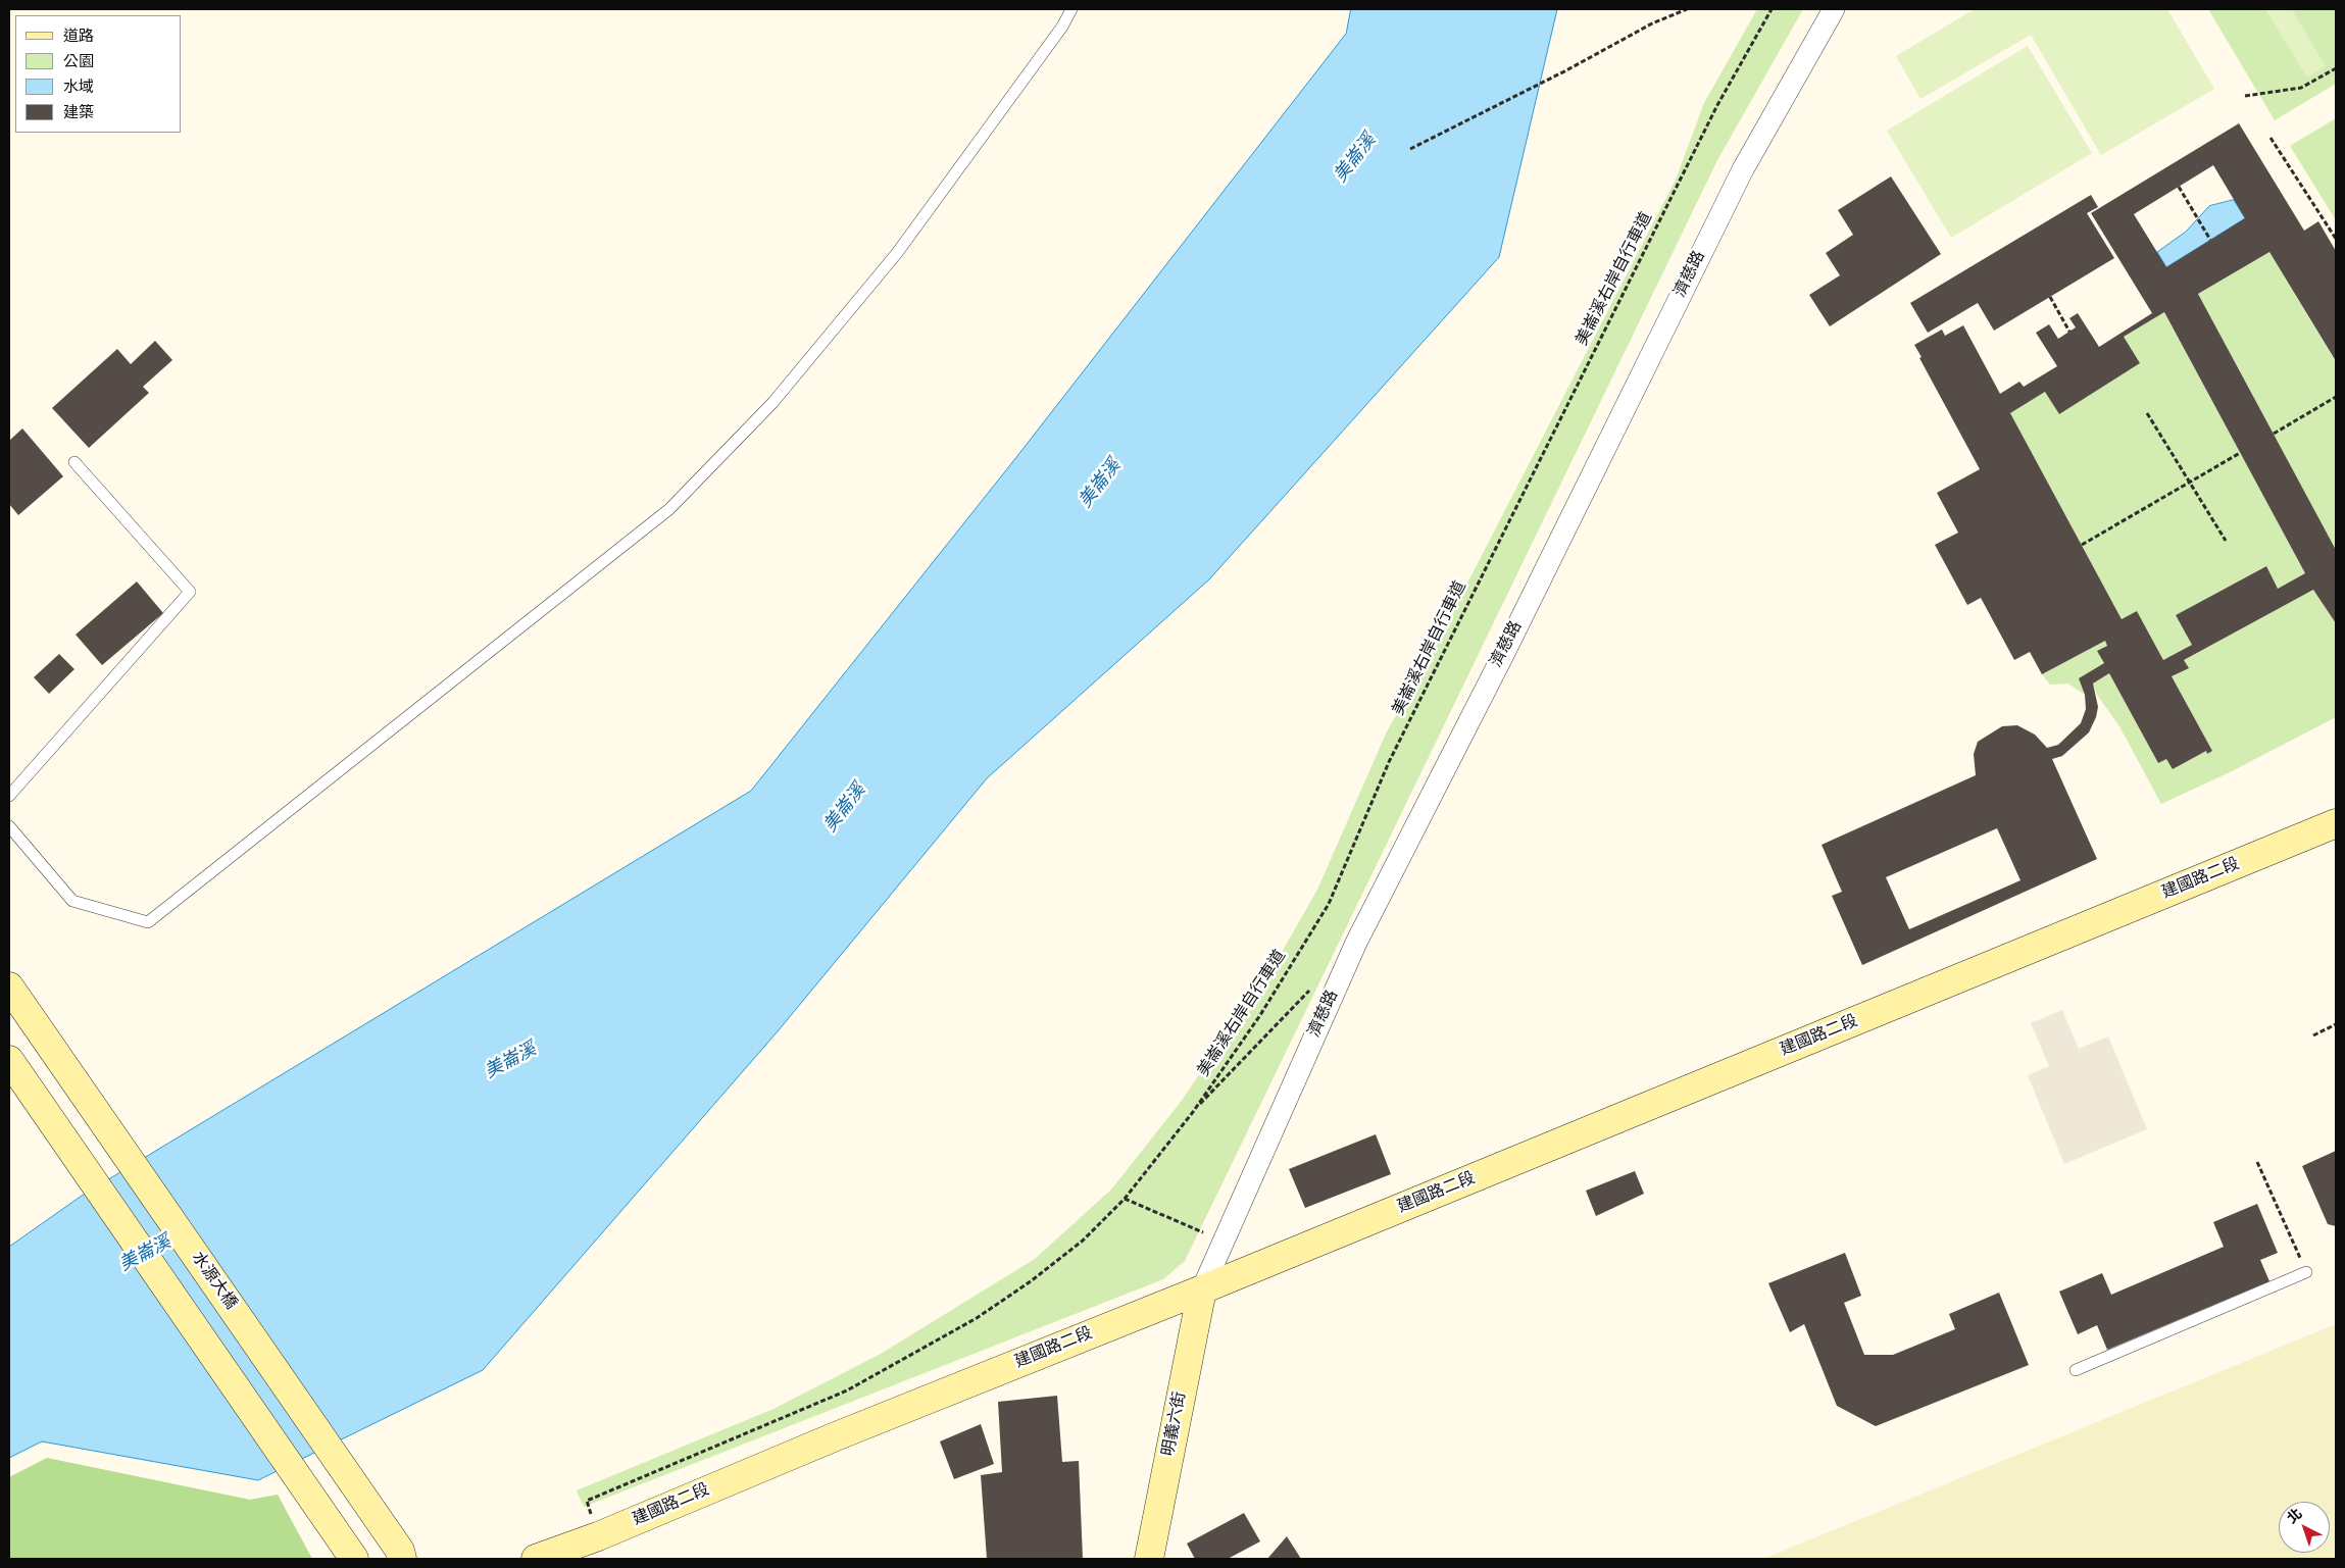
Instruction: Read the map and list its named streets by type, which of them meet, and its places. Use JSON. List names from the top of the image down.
{
  "streets": {
    "street": [
      "濟慈路",
      "建國路二段",
      "水源大橋",
      "明義六街"
    ],
    "path": ["美崙溪右岸自行車道"]
  },
  "crossings": [
    ["濟慈路", "美崙溪右岸自行車道"],
    ["濟慈路", "建國路二段"],
    ["濟慈路", "明義六街"],
    ["建國路二段", "明義六街"]
  ],
  "water": ["美崙溪"],
  "legend": [
    "道路",
    "公園",
    "水域",
    "建築"
  ],
  "north": "top left"
}
